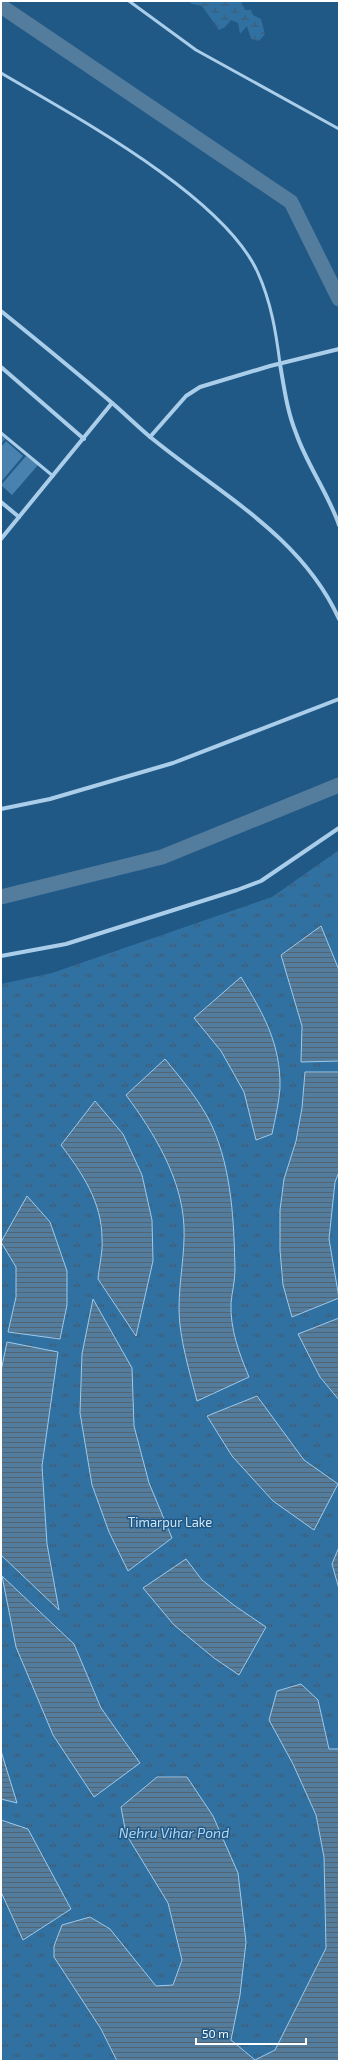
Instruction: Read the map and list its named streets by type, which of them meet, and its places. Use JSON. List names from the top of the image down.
{
  "water": ["Nehru Vihar Pond"],
  "parks": ["Timarpur Lake"],
  "scale_bar": "50 m"
}
